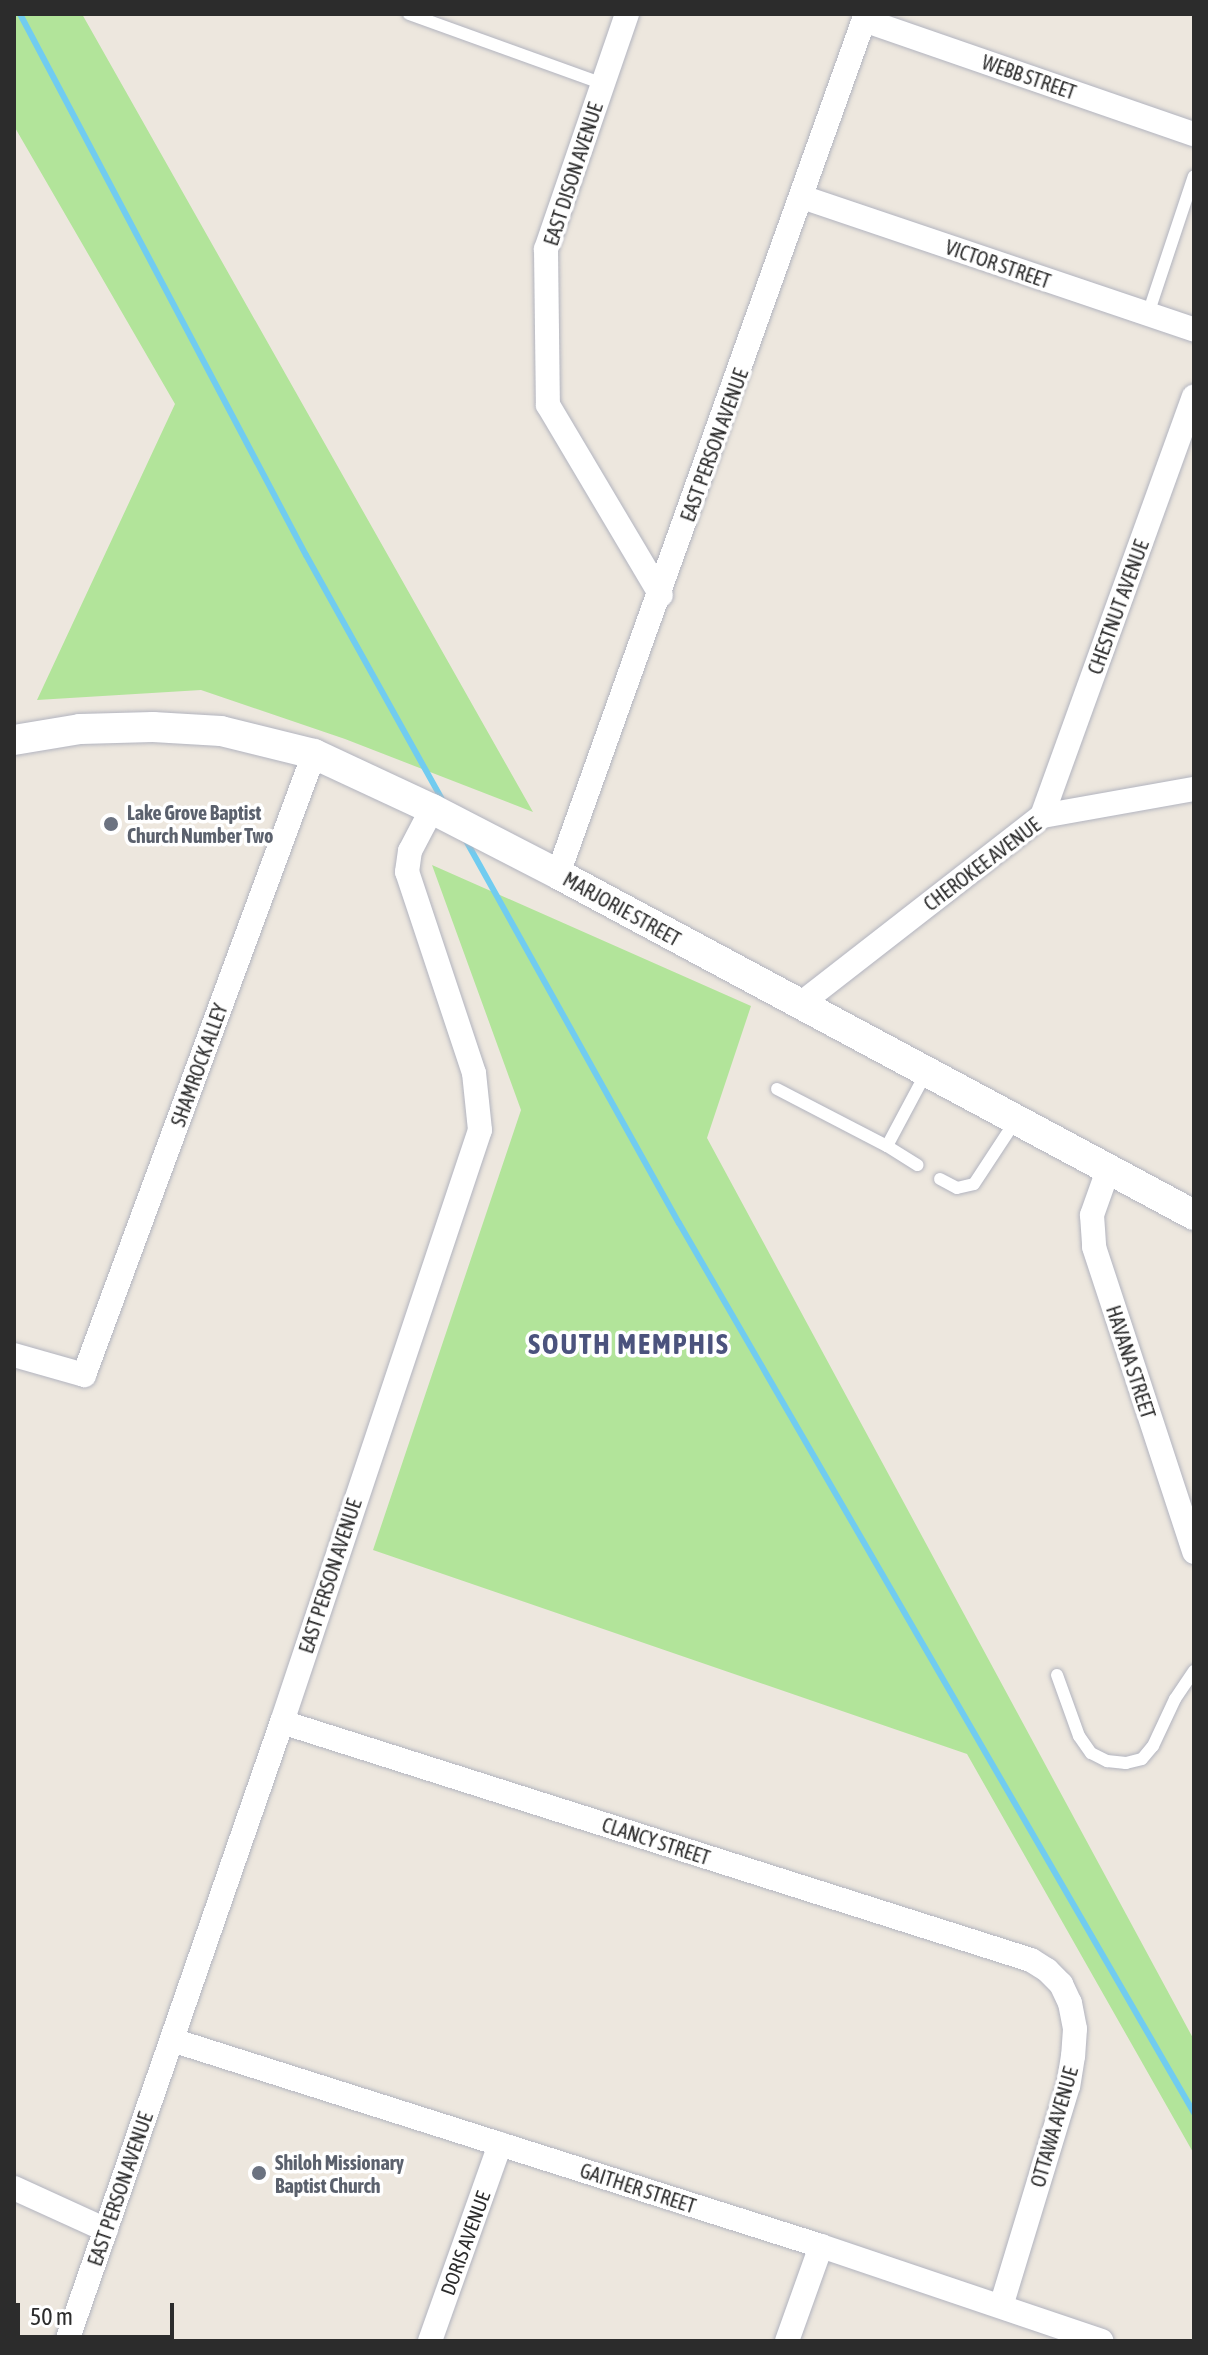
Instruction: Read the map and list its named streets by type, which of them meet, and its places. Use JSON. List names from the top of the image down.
{
  "streets": {
    "street": [
      "WEBB STREET",
      "EAST DISON AVENUE",
      "VICTOR STREET",
      "EAST PERSON AVENUE",
      "CHESTNUT AVENUE",
      "CHEROKEE AVENUE",
      "MARJORIE STREET",
      "SHAMROCK ALLEY",
      "HAVANA STREET",
      "CLANCY STREET",
      "OTTAWA AVENUE",
      "GAITHER STREET",
      "DORIS AVENUE"
    ]
  },
  "crossings": [
    ["WEBB STREET", "EAST PERSON AVENUE"],
    ["EAST DISON AVENUE", "EAST PERSON AVENUE"],
    ["VICTOR STREET", "EAST PERSON AVENUE"],
    ["EAST PERSON AVENUE", "MARJORIE STREET"],
    ["EAST PERSON AVENUE", "CLANCY STREET"],
    ["EAST PERSON AVENUE", "GAITHER STREET"],
    ["CHESTNUT AVENUE", "CHEROKEE AVENUE"],
    ["CHEROKEE AVENUE", "MARJORIE STREET"],
    ["MARJORIE STREET", "SHAMROCK ALLEY"],
    ["MARJORIE STREET", "HAVANA STREET"],
    ["CLANCY STREET", "OTTAWA AVENUE"],
    ["OTTAWA AVENUE", "GAITHER STREET"],
    ["GAITHER STREET", "DORIS AVENUE"]
  ],
  "districts": ["SOUTH MEMPHIS"],
  "places": ["Lake Grove Baptist Church Number Two", "Shiloh Missionary Baptist Church"],
  "scale_bar": "50 m"
}
